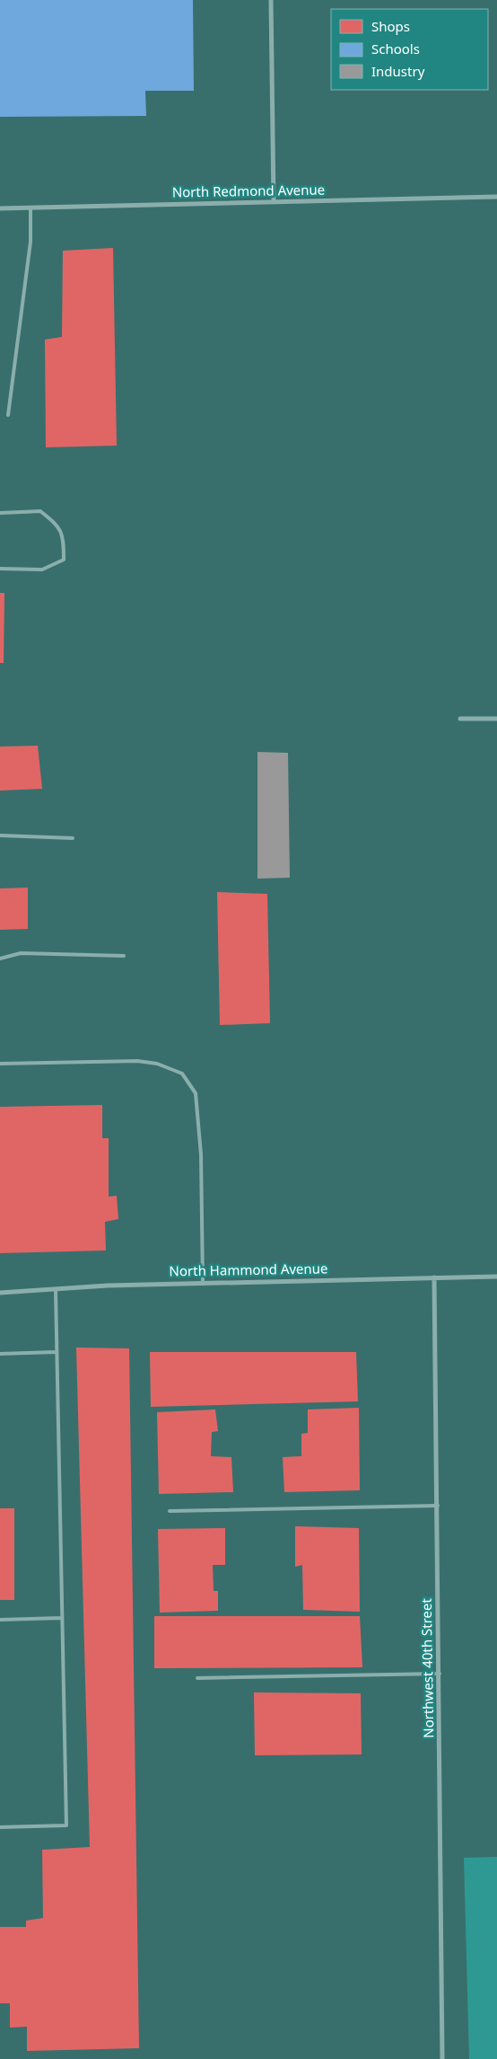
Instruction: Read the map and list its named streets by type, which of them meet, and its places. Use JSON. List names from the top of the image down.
{
  "streets": {
    "street": ["North Redmond Avenue", "North Hammond Avenue", "Northwest 40th Street"]
  },
  "crossings": [
    ["North Hammond Avenue", "Northwest 40th Street"]
  ],
  "legend": ["Shops", "Schools", "Industry"]
}
